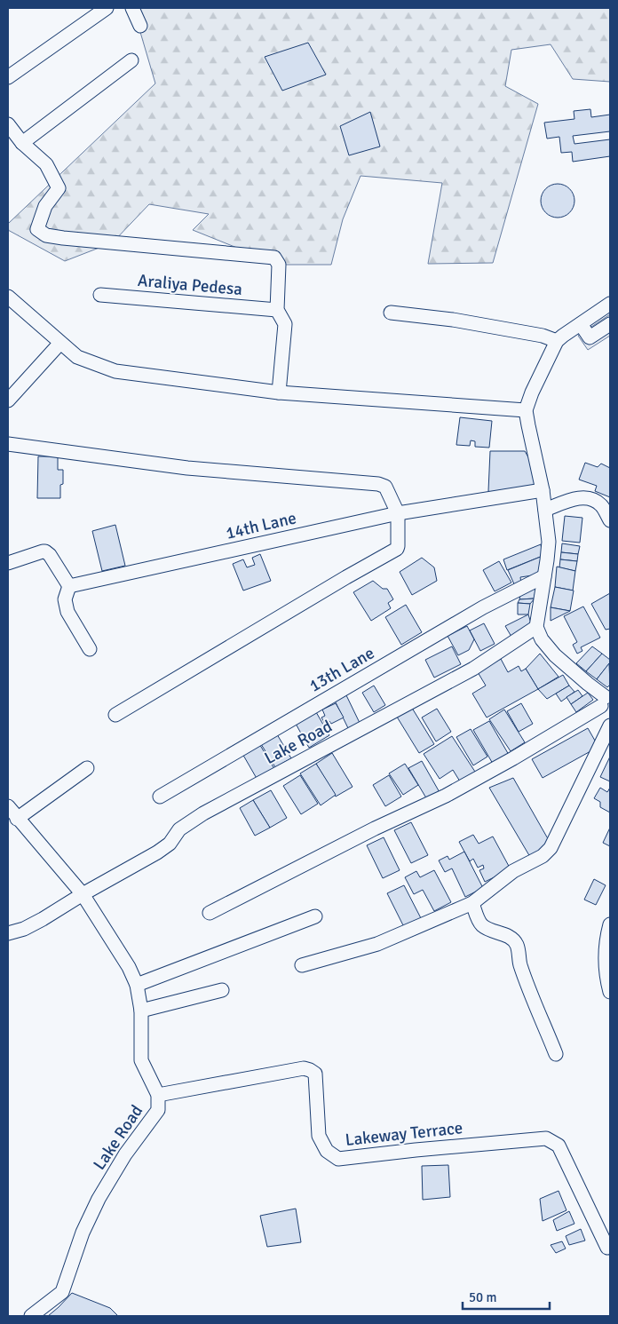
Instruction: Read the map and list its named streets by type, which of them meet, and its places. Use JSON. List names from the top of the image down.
{
  "streets": {
    "street": [
      "Araliya Pedesa",
      "14th Lane",
      "13th Lane",
      "Lake Road",
      "Lakeway Terrace"
    ]
  },
  "crossings": [
    ["Lake Road", "Lakeway Terrace"]
  ],
  "scale_bar": "50 m"
}
